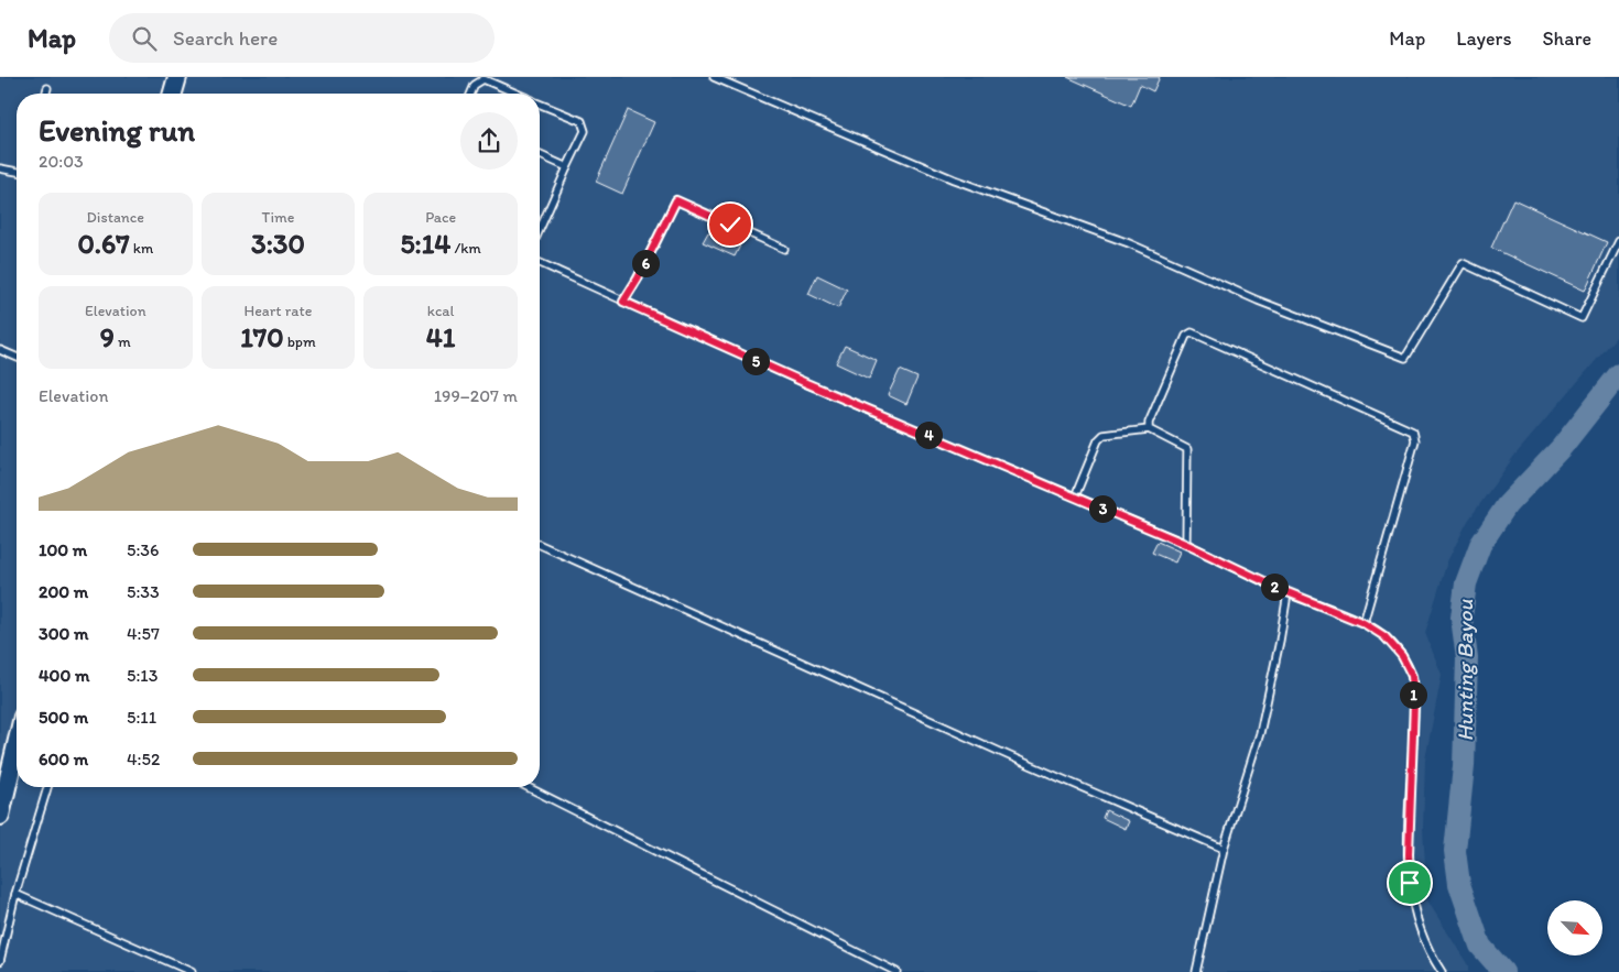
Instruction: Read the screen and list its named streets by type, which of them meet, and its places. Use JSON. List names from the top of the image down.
{
  "water": ["Hunting Bayou"],
  "north": "bottom right",
  "page": {
    "header": "Map",
    "search": "Search here",
    "nav": ["Map", "Layers", "Share"],
    "heading": ["Evening run", "20:03"],
    "stats": [
      ["Distance", "0.67 km"],
      ["Time", "3:30"],
      ["Pace", "5:14 /km"],
      ["Elevation", "9 m"],
      ["Heart rate", "170 bpm"],
      ["kcal", "41"]
    ],
    "pins": [
      "6",
      "5",
      "4",
      "3",
      "2",
      "1"
    ],
    "chart": ["Elevation", "199–207 m"],
    "list": [
      {
        "name": "100 m",
        "note": "5:36"
      },
      {
        "name": "200 m",
        "note": "5:33"
      },
      {
        "name": "300 m",
        "note": "4:57"
      },
      {
        "name": "400 m",
        "note": "5:13"
      },
      {
        "name": "500 m",
        "note": "5:11"
      },
      {
        "name": "600 m",
        "note": "4:52"
      }
    ]
  }
}
